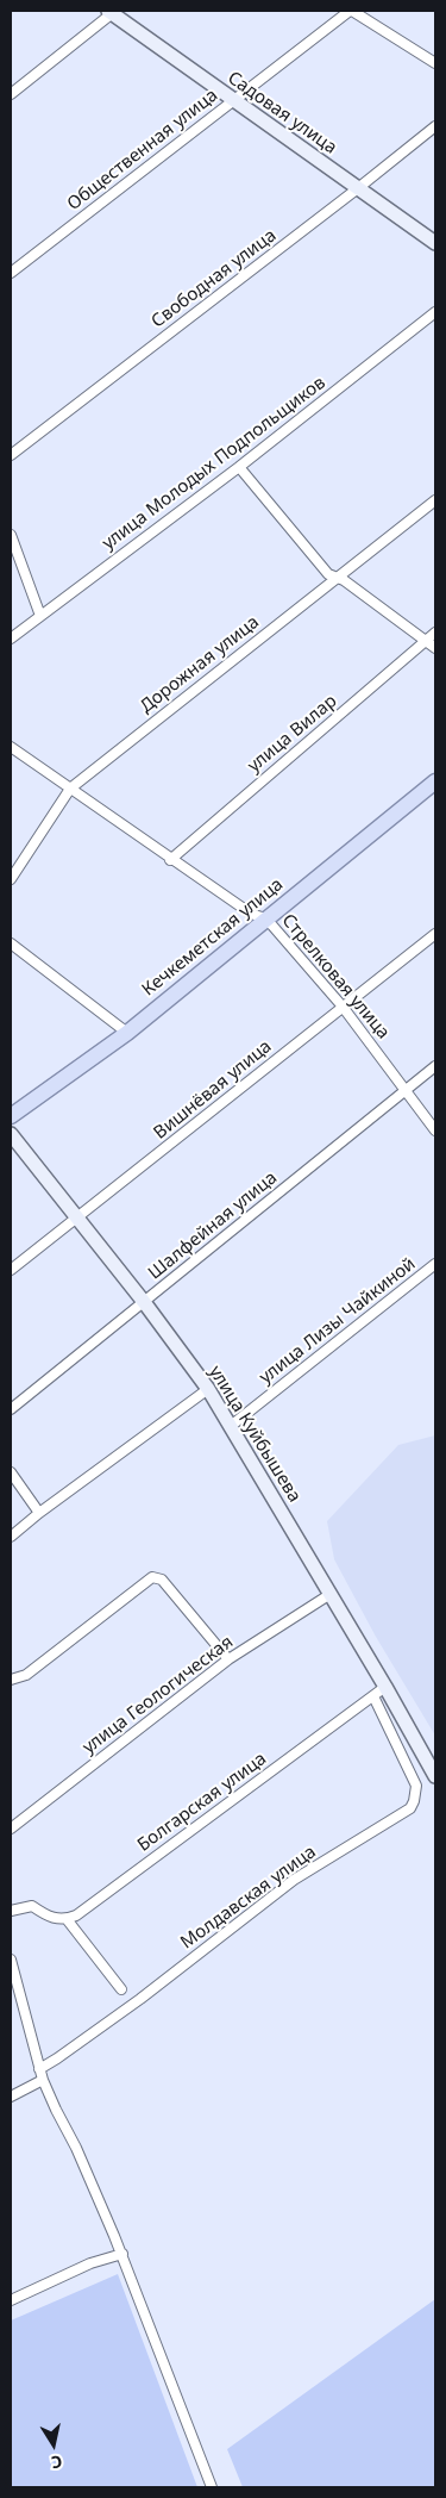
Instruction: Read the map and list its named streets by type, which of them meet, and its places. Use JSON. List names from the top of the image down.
{
  "streets": {
    "main road": ["Садовая улица", "Кечкеметская улица", "улица Куйбышева"],
    "street": [
      "Общественная улица",
      "Свободная улица",
      "улица Молодых Подпольщиков",
      "Дорожная улица",
      "улица Вилар",
      "Стрелковая улица",
      "Вишнёвая улица",
      "Шалфейная улица",
      "улица Лизы Чайкиной",
      "улица Геологическая",
      "Болгарская улица",
      "Молдавская улица"
    ]
  },
  "crossings": [
    ["Садовая улица", "Общественная улица"],
    ["Садовая улица", "Свободная улица"],
    ["Дорожная улица", "Стрелковая улица"],
    ["улица Вилар", "Стрелковая улица"],
    ["Кечкеметская улица", "Стрелковая улица"],
    ["Стрелковая улица", "Вишнёвая улица"],
    ["Стрелковая улица", "Шалфейная улица"],
    ["Вишнёвая улица", "улица Куйбышева"],
    ["Шалфейная улица", "улица Куйбышева"],
    ["улица Лизы Чайкиной", "улица Куйбышева"],
    ["улица Куйбышева", "улица Геологическая"],
    ["улица Куйбышева", "Болгарская улица"],
    ["Болгарская улица", "Молдавская улица"]
  ],
  "north": "bottom"
}
